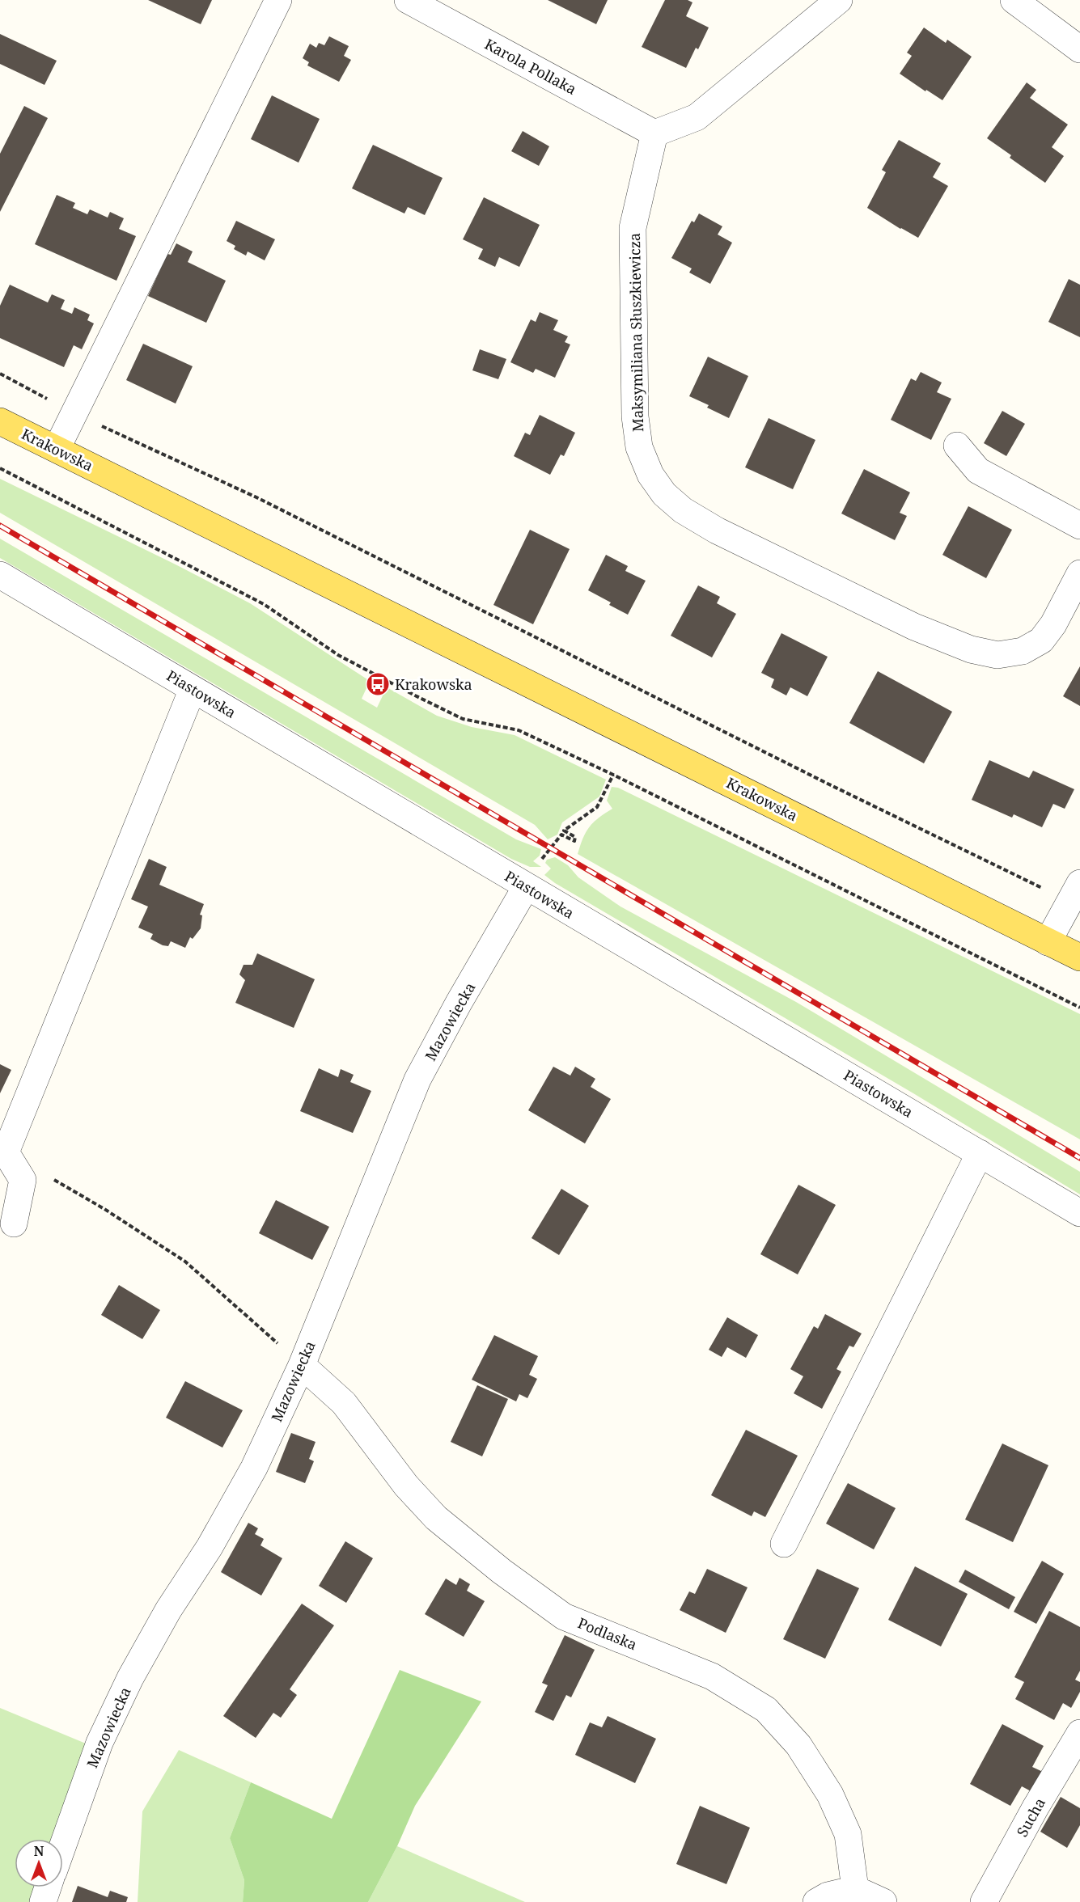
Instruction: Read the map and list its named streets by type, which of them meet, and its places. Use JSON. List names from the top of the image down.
{
  "streets": {
    "main road": ["Krakowska"],
    "street": [
      "Karola Pollaka",
      "Maksymiliana Słuszkiewicza",
      "Piastowska",
      "Mazowiecka",
      "Podlaska",
      "Sucha"
    ]
  },
  "crossings": [
    ["Karola Pollaka", "Maksymiliana Słuszkiewicza"],
    ["Piastowska", "Mazowiecka"],
    ["Mazowiecka", "Podlaska"]
  ],
  "places": {
    "bus stop": ["Krakowska"]
  },
  "north": "top"
}
